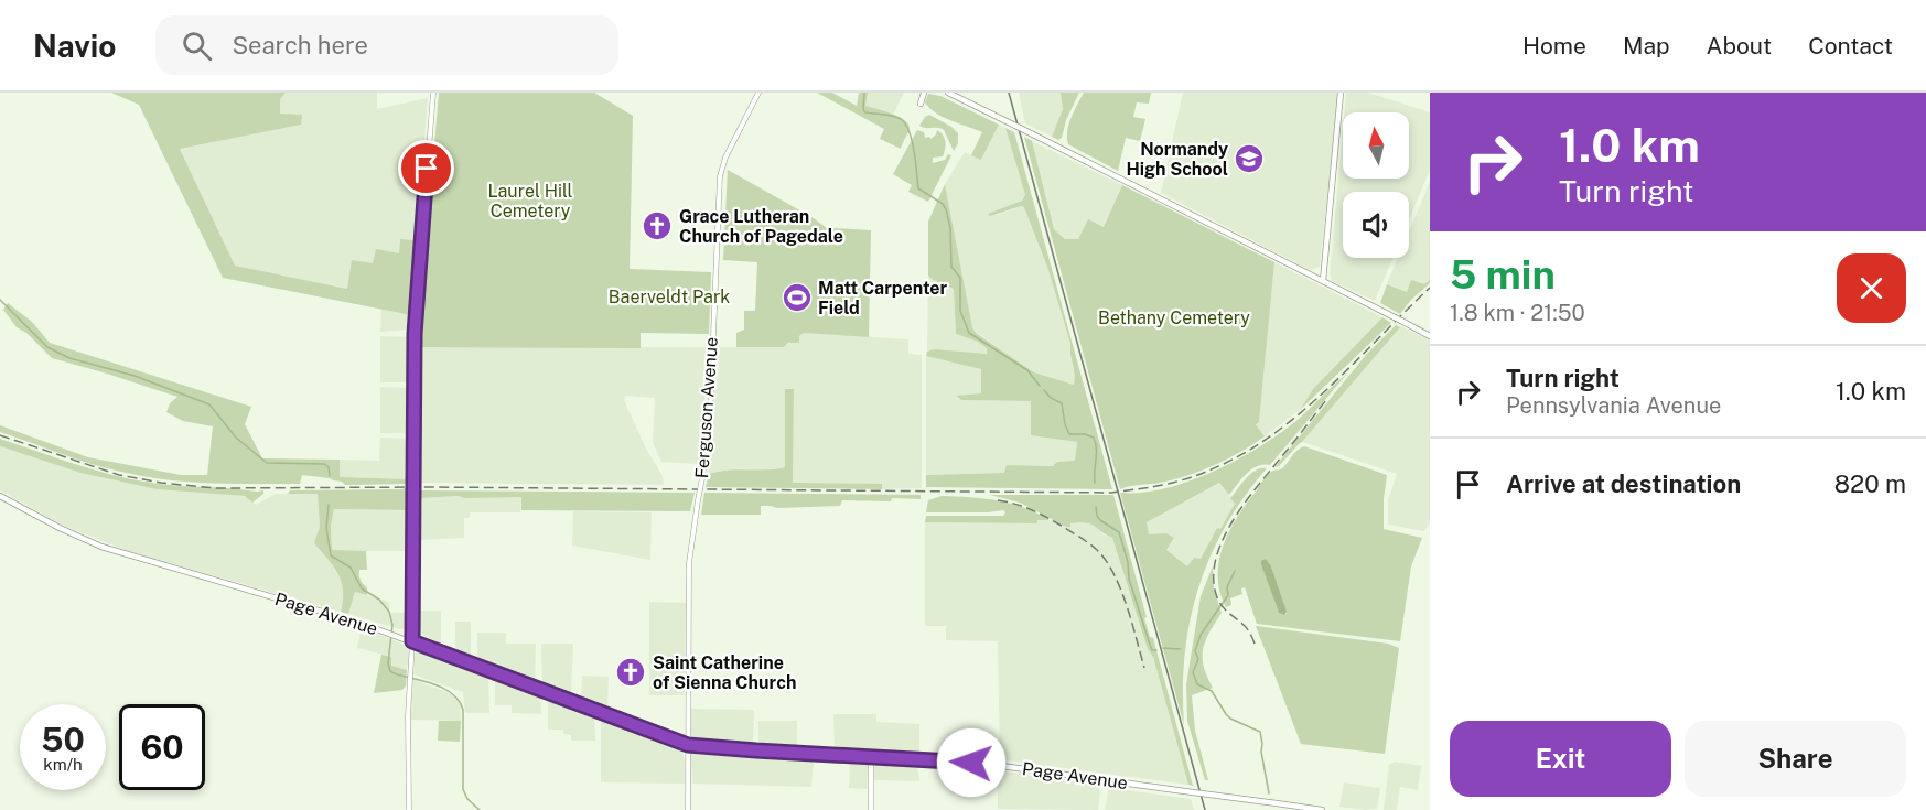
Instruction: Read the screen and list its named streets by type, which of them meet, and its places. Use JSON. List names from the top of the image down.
{
  "streets": {
    "main road": ["Page Avenue"],
    "street": ["Ferguson Avenue"]
  },
  "crossings": [
    ["Ferguson Avenue", "Page Avenue"]
  ],
  "parks": ["Laurel Hill Cemetery", "Baerveldt Park", "Bethany Cemetery"],
  "places": {
    "school or university": ["Normandy High School"],
    "church": ["Grace Lutheran Church of Pagedale", "Saint Catherine of Sienna Church"],
    "sports": ["Matt Carpenter Field"]
  },
  "north": "top",
  "page": {
    "header": "Navio",
    "search": "Search here",
    "nav": [
      "Home",
      "Map",
      "About",
      "Contact"
    ],
    "turn": ["1.0 km", "Turn right"],
    "heading": ["5 min", "1.8 km · 21:50"],
    "list": [
      {
        "name": "Turn right",
        "note": "Pennsylvania Avenue",
        "value": "1.0 km"
      },
      {
        "name": "Arrive at destination",
        "value": "820 m"
      }
    ],
    "speed": "50 km/h",
    "limit": "60",
    "buttons": ["Exit", "Share"]
  }
}
